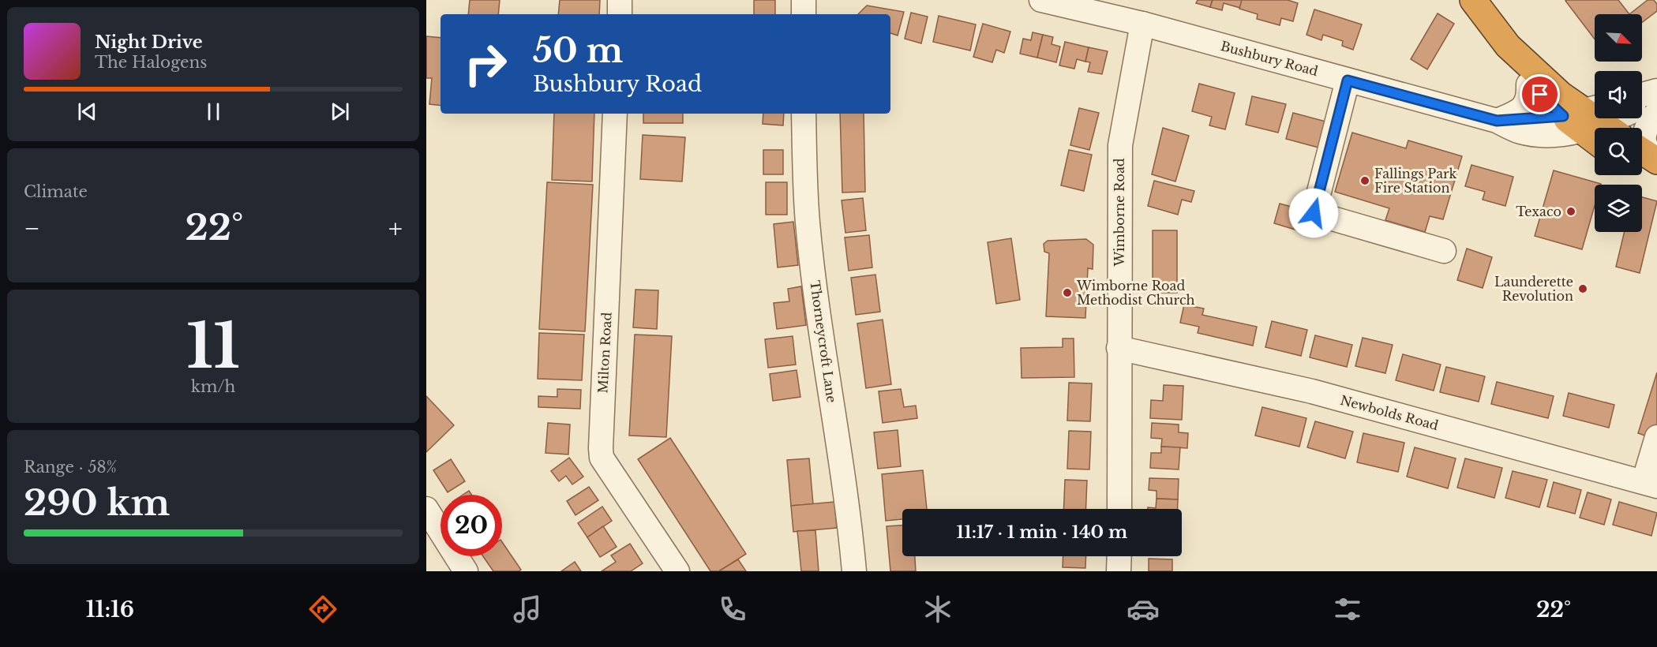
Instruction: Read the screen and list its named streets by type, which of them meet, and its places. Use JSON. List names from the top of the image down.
{
  "streets": {
    "street": [
      "Bushbury Road",
      "Wimborne Road",
      "Thorneycroft Lane",
      "Milton Road",
      "Newbolds Road"
    ]
  },
  "crossings": [
    ["Bushbury Road", "Wimborne Road"],
    ["Wimborne Road", "Newbolds Road"]
  ],
  "places": [
    "Fallings Park Fire Station",
    "Texaco",
    "Launderette Revolution",
    "Wimborne Road Methodist Church"
  ],
  "north": "bottom right",
  "page": {
    "turn": ["50 m", "Bushbury Road"],
    "song": ["Night Drive", "The Halogens"],
    "tile": [
      "Climate",
      ["11", "km/h"],
      ["Range · 58%", "290 km"]
    ],
    "heat": ["−", "22°", "+"],
    "limit": "20",
    "trip": "11:17 · 1 min · 140 m",
    "tabs": ["11:16", "22°"]
  }
}
